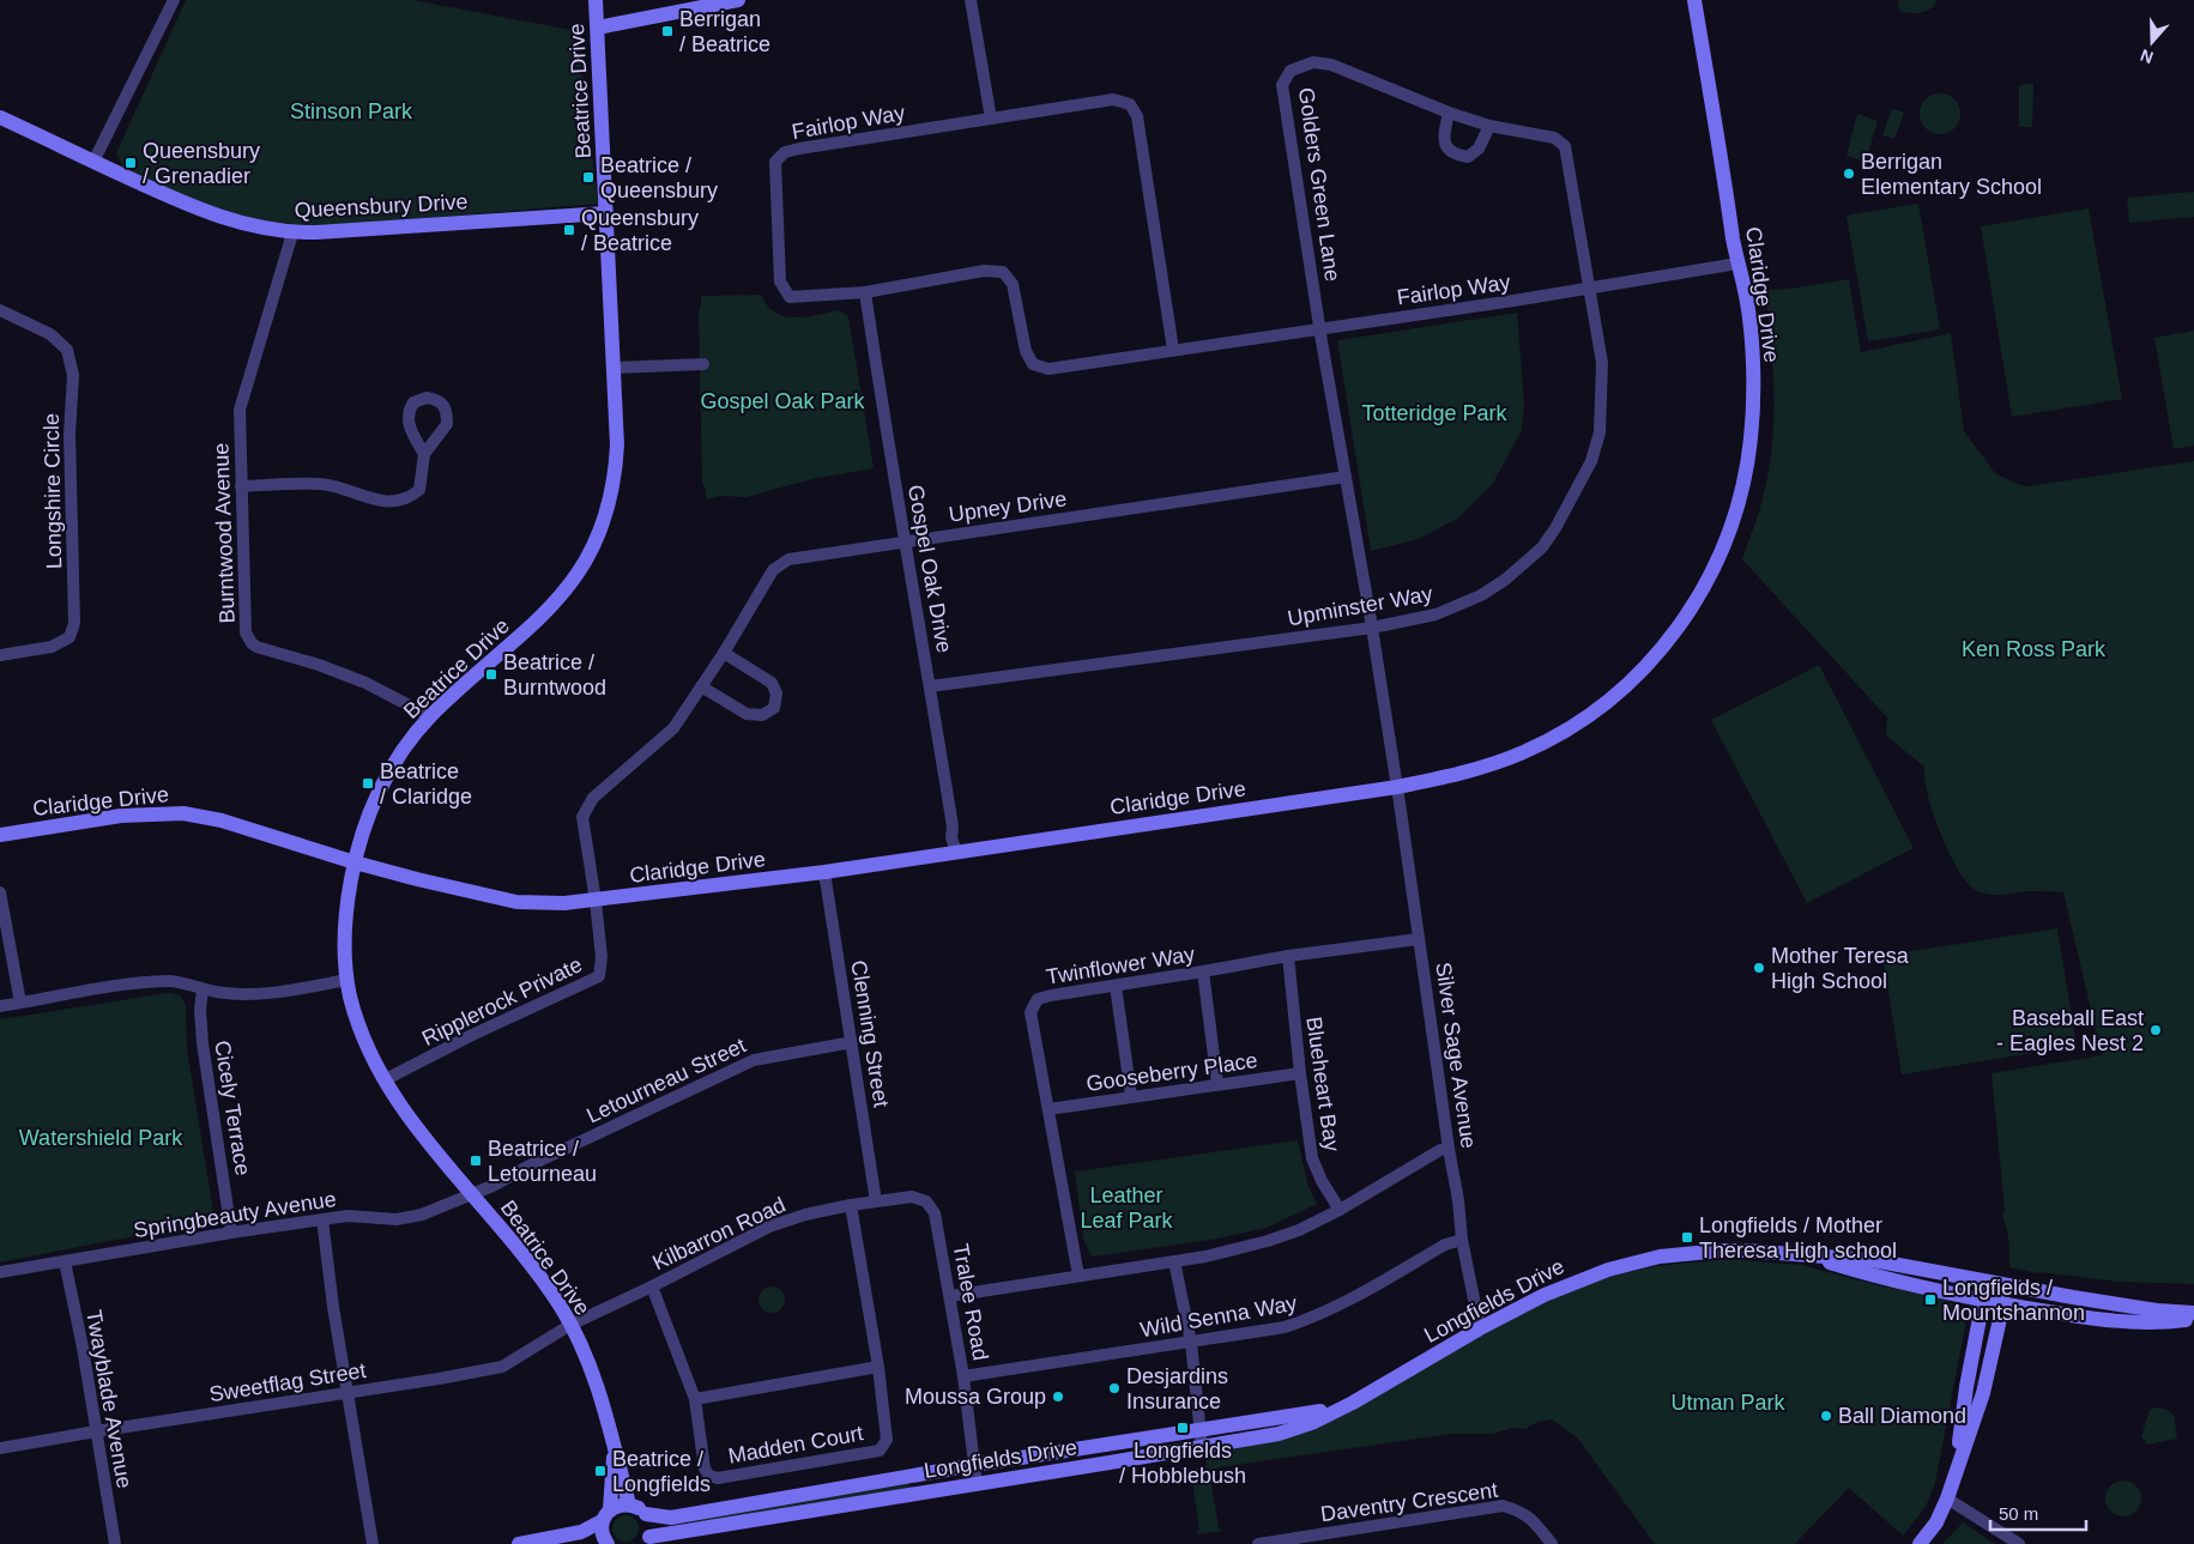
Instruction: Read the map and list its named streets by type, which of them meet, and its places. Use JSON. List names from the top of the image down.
{
  "streets": {
    "street": [
      "Beatrice Drive",
      "Fairlop Way",
      "Golders Green Lane",
      "Queensbury Drive",
      "Claridge Drive",
      "Longshire Circle",
      "Upney Drive",
      "Burntwood Avenue",
      "Gospel Oak Drive",
      "Upminster Way",
      "Twinflower Way",
      "Ripplerock Private",
      "Clenning Street",
      "Silver Sage Avenue",
      "Gooseberry Place",
      "Letourneau Street",
      "Blueheart Bay",
      "Cicely Terrace",
      "Springbeauty Avenue",
      "Kilbarron Road",
      "Longfields Drive",
      "Tralee Road",
      "Wild Senna Way",
      "Sweetflag Street",
      "Twayblade Avenue",
      "Madden Court",
      "Daventry Crescent"
    ]
  },
  "crossings": [
    ["Beatrice Drive", "Queensbury Drive"],
    ["Beatrice Drive", "Claridge Drive"],
    ["Beatrice Drive", "Burntwood Avenue"],
    ["Beatrice Drive", "Ripplerock Private"],
    ["Beatrice Drive", "Letourneau Street"],
    ["Beatrice Drive", "Springbeauty Avenue"],
    ["Beatrice Drive", "Kilbarron Road"],
    ["Beatrice Drive", "Sweetflag Street"],
    ["Fairlop Way", "Golders Green Lane"],
    ["Fairlop Way", "Claridge Drive"],
    ["Fairlop Way", "Gospel Oak Drive"],
    ["Fairlop Way", "Upminster Way"],
    ["Golders Green Lane", "Upney Drive"],
    ["Golders Green Lane", "Upminster Way"],
    ["Golders Green Lane", "Silver Sage Avenue"],
    ["Queensbury Drive", "Burntwood Avenue"],
    ["Claridge Drive", "Upney Drive"],
    ["Claridge Drive", "Gospel Oak Drive"],
    ["Claridge Drive", "Ripplerock Private"],
    ["Claridge Drive", "Clenning Street"],
    ["Claridge Drive", "Silver Sage Avenue"],
    ["Upney Drive", "Gospel Oak Drive"],
    ["Upney Drive", "Ripplerock Private"],
    ["Gospel Oak Drive", "Upminster Way"],
    ["Upminster Way", "Silver Sage Avenue"],
    ["Twinflower Way", "Silver Sage Avenue"],
    ["Twinflower Way", "Gooseberry Place"],
    ["Twinflower Way", "Blueheart Bay"],
    ["Clenning Street", "Letourneau Street"],
    ["Clenning Street", "Kilbarron Road"],
    ["Silver Sage Avenue", "Longfields Drive"],
    ["Silver Sage Avenue", "Wild Senna Way"],
    ["Gooseberry Place", "Blueheart Bay"],
    ["Letourneau Street", "Springbeauty Avenue"],
    ["Cicely Terrace", "Springbeauty Avenue"],
    ["Springbeauty Avenue", "Twayblade Avenue"],
    ["Kilbarron Road", "Tralee Road"],
    ["Kilbarron Road", "Sweetflag Street"],
    ["Kilbarron Road", "Madden Court"],
    ["Longfields Drive", "Tralee Road"],
    ["Tralee Road", "Wild Senna Way"],
    ["Sweetflag Street", "Twayblade Avenue"]
  ],
  "parks": [
    "Stinson Park",
    "Gospel Oak Park",
    "Totteridge Park",
    "Ken Ross Park",
    "Watershield Park",
    "Leather Leaf Park",
    "Utman Park"
  ],
  "places": {
    "transit": [
      "Berrigan / Beatrice",
      "Queensbury / Grenadier",
      "Beatrice / Queensbury",
      "Queensbury / Beatrice",
      "Beatrice / Burntwood",
      "Beatrice / Claridge",
      "Beatrice / Letourneau",
      "Longfields / Mother Theresa High school",
      "Longfields / Mountshannon",
      "Longfields / Hobblebush",
      "Beatrice / Longfields"
    ],
    "other": [
      "Berrigan Elementary School",
      "Mother Teresa High School",
      "Baseball East - Eagles Nest 2",
      "Desjardins Insurance",
      "Moussa Group",
      "Ball Diamond"
    ]
  },
  "scale_bar": "50 m",
  "north": "bottom"
}
